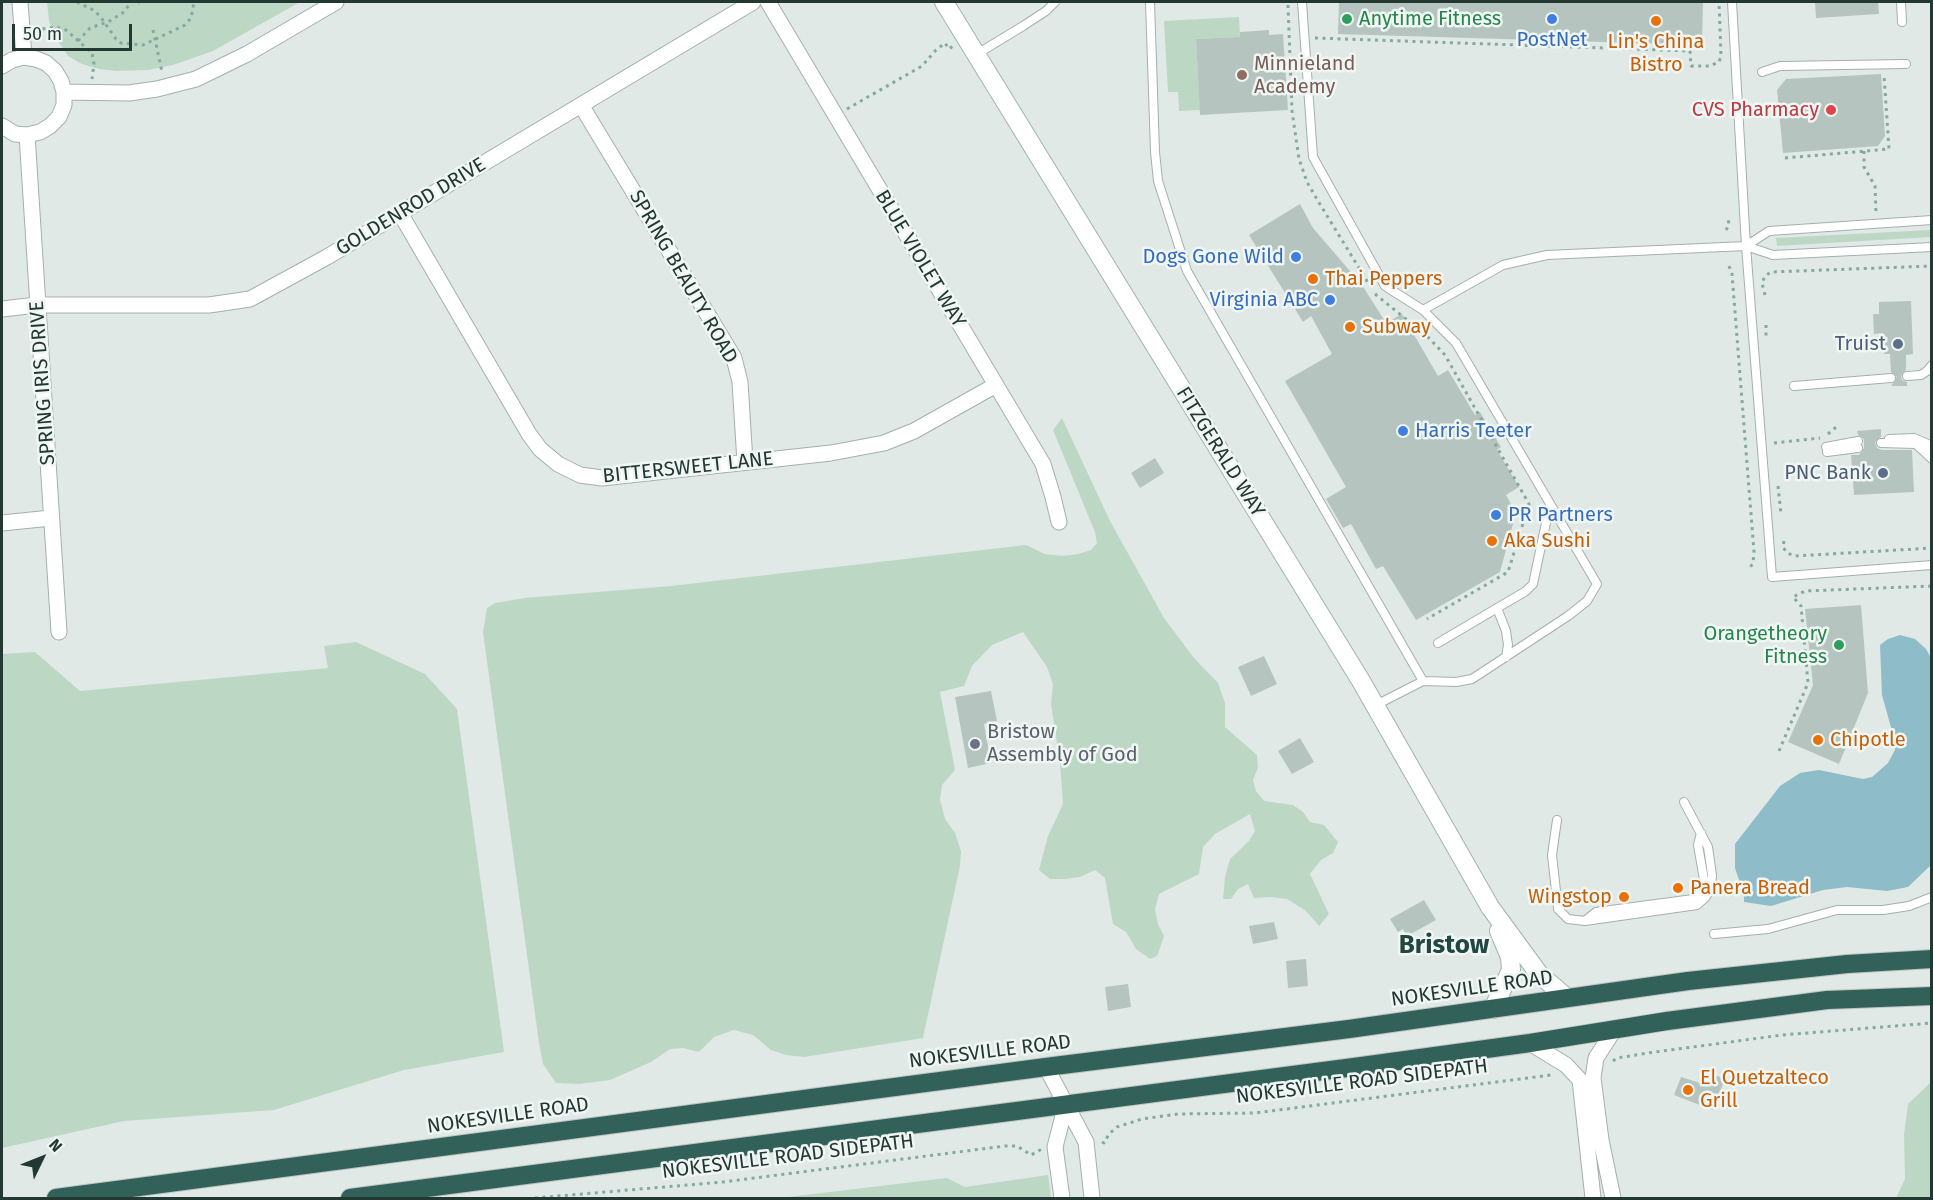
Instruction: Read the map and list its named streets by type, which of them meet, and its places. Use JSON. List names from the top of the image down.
{
  "streets": {
    "highway": ["NOKESVILLE ROAD"],
    "street": [
      "GOLDENROD DRIVE",
      "BLUE VIOLET WAY",
      "SPRING BEAUTY ROAD",
      "SPRING IRIS DRIVE",
      "FITZGERALD WAY",
      "BITTERSWEET LANE"
    ],
    "path": ["NOKESVILLE ROAD SIDEPATH"]
  },
  "crossings": [
    ["GOLDENROD DRIVE", "SPRING BEAUTY ROAD"],
    ["GOLDENROD DRIVE", "SPRING IRIS DRIVE"],
    ["GOLDENROD DRIVE", "BITTERSWEET LANE"],
    ["BLUE VIOLET WAY", "BITTERSWEET LANE"],
    ["SPRING BEAUTY ROAD", "BITTERSWEET LANE"],
    ["FITZGERALD WAY", "NOKESVILLE ROAD"]
  ],
  "districts": ["Bristow"],
  "places": [
    "Anytime Fitness",
    "PostNet",
    "Lin's China Bistro",
    "Minnieland Academy",
    "CVS Pharmacy",
    "Dogs Gone Wild",
    "Thai Peppers",
    "Virginia ABC",
    "Subway",
    "Truist",
    "Harris Teeter",
    "PNC Bank",
    "PR Partners",
    "Aka Sushi",
    "Orangetheory Fitness",
    "Chipotle",
    "Bristow Assembly of God",
    "Panera Bread",
    "Wingstop",
    "El Quetzalteco Grill"
  ],
  "scale_bar": "50 m",
  "north": "top right"
}
